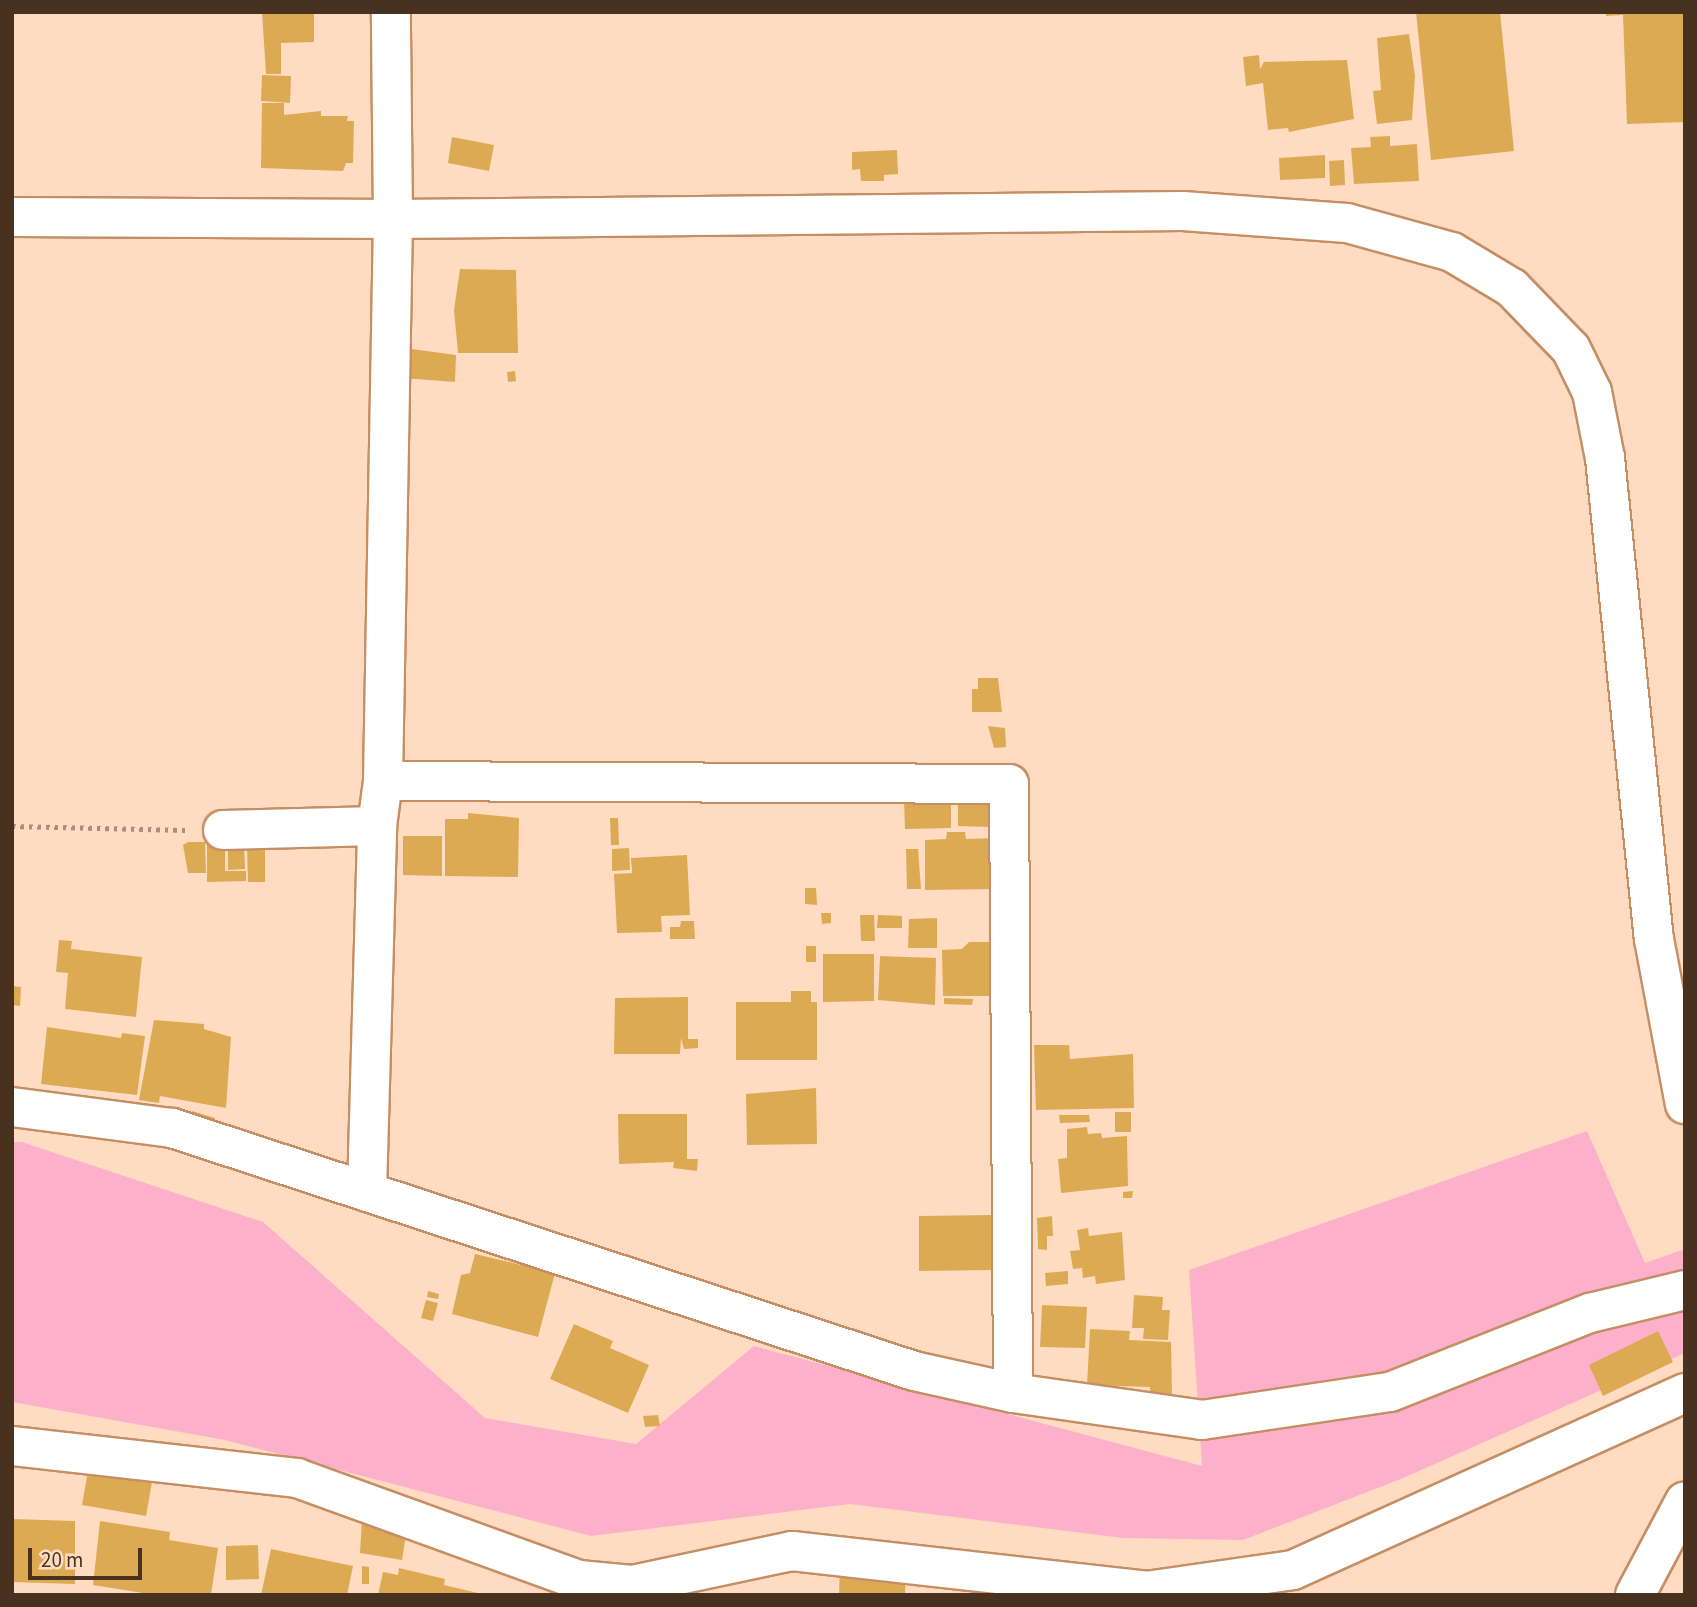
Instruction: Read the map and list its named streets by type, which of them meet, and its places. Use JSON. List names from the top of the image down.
{
  "scale_bar": "20 m"
}
